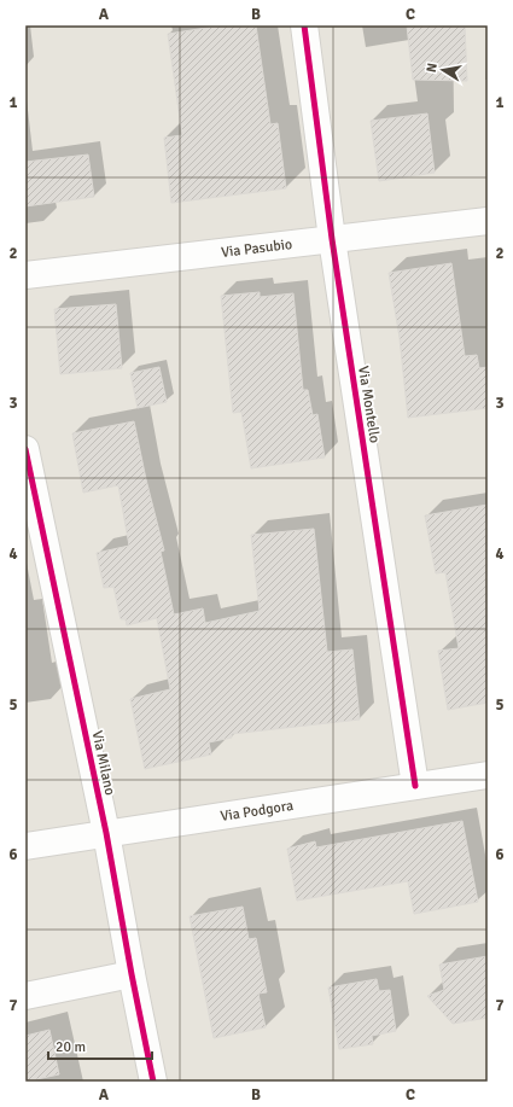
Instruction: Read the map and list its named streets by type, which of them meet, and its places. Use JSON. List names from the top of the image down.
{
  "streets": {
    "street": [
      "Via Pasubio",
      "Via Montello",
      "Via Milano",
      "Via Podgora"
    ]
  },
  "crossings": [
    ["Via Pasubio", "Via Montello"],
    ["Via Montello", "Via Podgora"],
    ["Via Milano", "Via Podgora"]
  ],
  "scale_bar": "20 m",
  "north": "left",
  "grid": {
    "columns": ["A", "B", "C"],
    "rows": [
      "1",
      "2",
      "3",
      "4",
      "5",
      "6",
      "7"
    ]
  }
}
